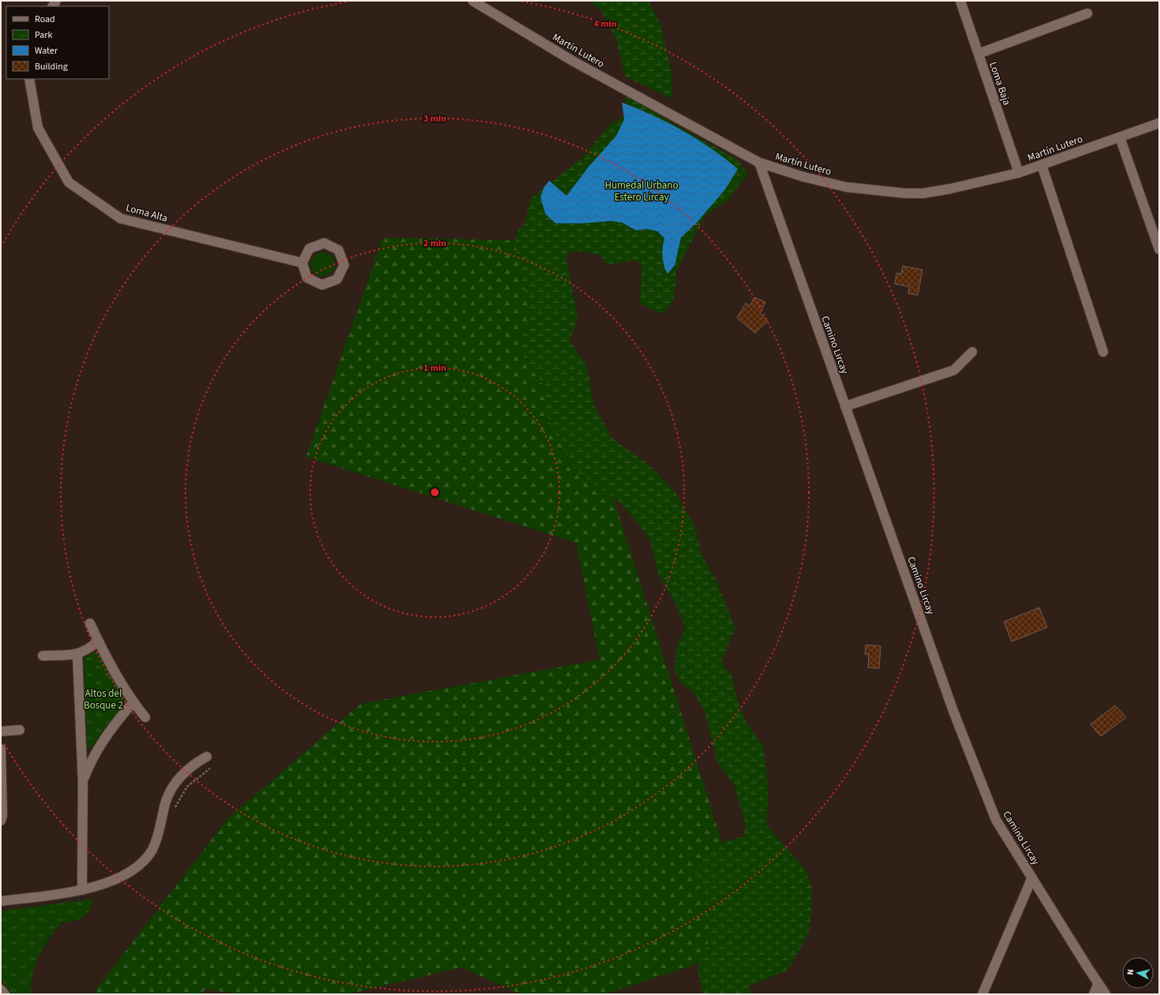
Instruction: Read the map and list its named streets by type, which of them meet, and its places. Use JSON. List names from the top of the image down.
{
  "streets": {
    "street": [
      "Martín Lutero",
      "Loma Baja",
      "Loma Alta",
      "Camino Lircay"
    ]
  },
  "crossings": [
    ["Martín Lutero", "Loma Baja"],
    ["Martín Lutero", "Camino Lircay"]
  ],
  "parks": ["Humedal Urbano Estero Lircay", "Altos del Bosque 2"],
  "legend": [
    "Road",
    "Park",
    "Water",
    "Building"
  ],
  "north": "left",
  "rings": [
    "4 min",
    "3 min",
    "2 min",
    "1 min"
  ]
}
